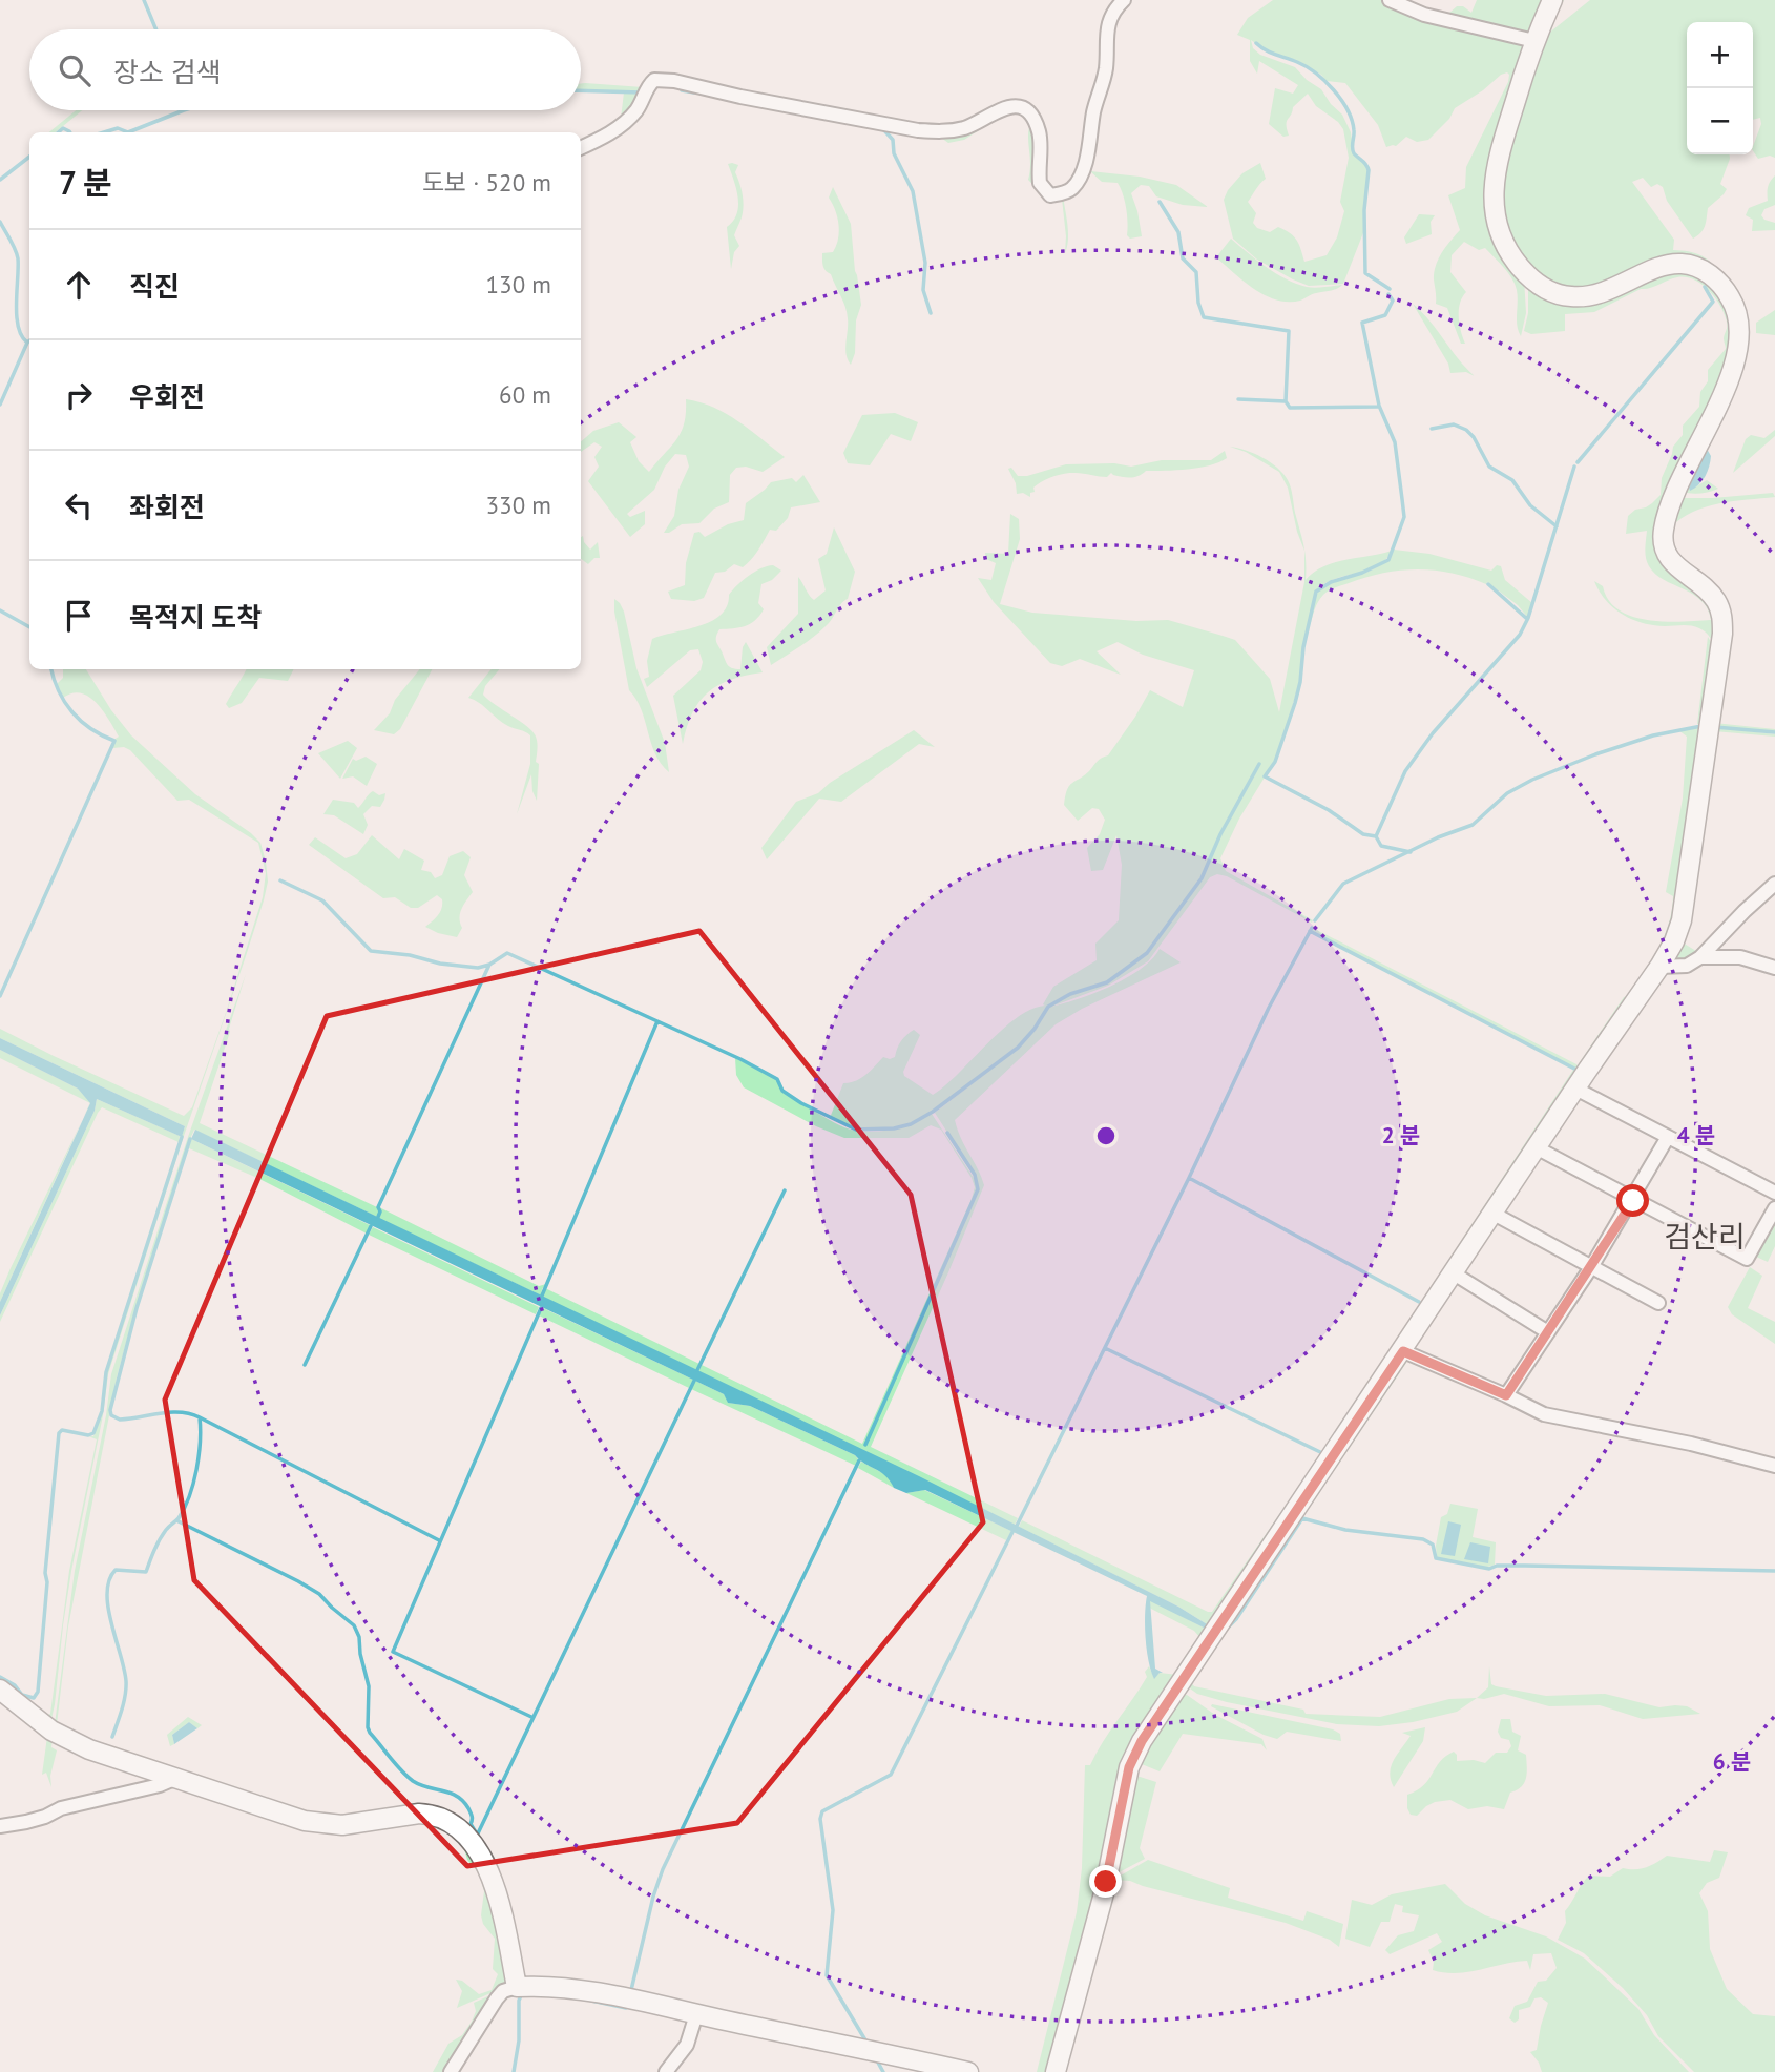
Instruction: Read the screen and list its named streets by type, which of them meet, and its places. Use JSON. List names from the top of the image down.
{
  "districts": ["검산리"],
  "page": {
    "map_buttons": ["+", "−"],
    "search": "장소 검색",
    "heading": ["7 분", "도보 · 520 m"],
    "list": [
      ["직진", "130 m"],
      ["우회전", "60 m"],
      ["좌회전", "330 m"],
      "목적지 도착"
    ]
  },
  "rings": ["2 분", "4 분", "6 분"]
}
